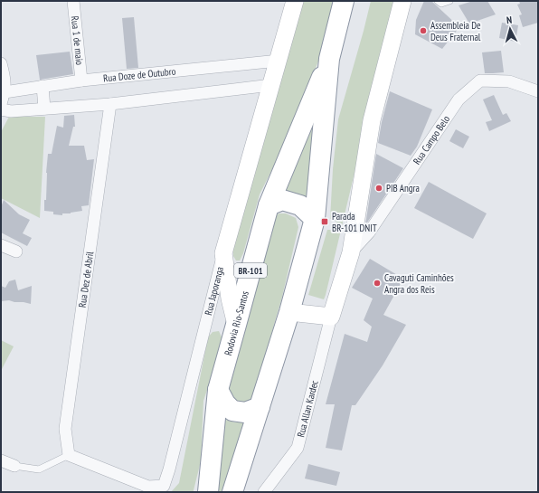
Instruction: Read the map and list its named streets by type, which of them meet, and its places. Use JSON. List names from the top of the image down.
{
  "streets": {
    "highway": ["BR-101", "Rodovia Rio-Santos"],
    "main road": ["Rua Japoranga"],
    "street": [
      "Rua 1 de maio",
      "Rua Doze de Outubro",
      "Rua Campo Belo",
      "Rua Dez de Abril",
      "Rua Allan Kardec"
    ]
  },
  "crossings": [
    ["Rua 1 de maio", "Rua Doze de Outubro"],
    ["Rua Doze de Outubro", "Rua Japoranga"],
    ["Rua Dez de Abril", "Rua Japoranga"]
  ],
  "places": {
    "other": ["Assembleia De Deus Fraternal", "PIB Angra", "Cavaguti Caminhões Angra dos Reis"],
    "transit": ["Parada BR-101 DNIT"]
  },
  "north": "top"
}
